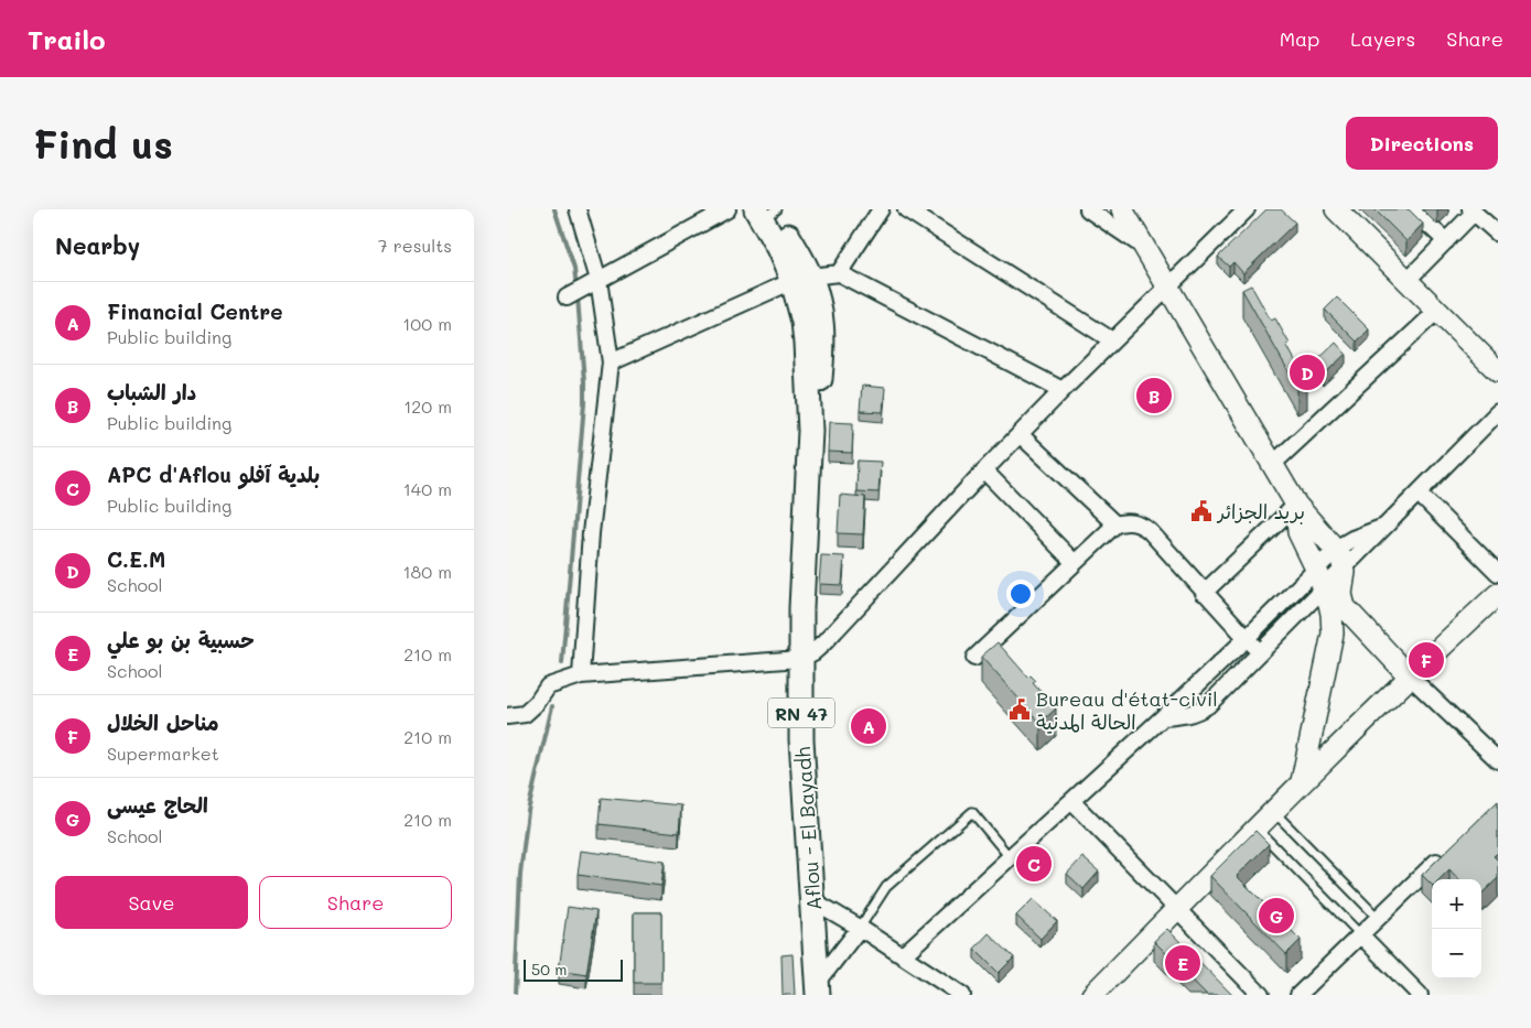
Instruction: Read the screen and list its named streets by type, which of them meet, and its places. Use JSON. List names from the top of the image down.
{
  "streets": {
    "main road": ["RN 47", "Aflou - El Bayadh"]
  },
  "places": {
    "public building": ["بريد الجزائر", "Bureau d'état-civil الحالة المدنية"]
  },
  "scale_bar": "50 m",
  "page": {
    "header": "Trailo",
    "nav": ["Map", "Layers", "Share"],
    "buttons": [
      "Directions",
      ["Save", "Share"]
    ],
    "title": "Find us",
    "heading": ["Nearby", "7 results"],
    "list": [
      {
        "mark": "A",
        "name": "Financial Centre",
        "note": "Public building",
        "value": "100 m"
      },
      {
        "mark": "B",
        "name": "دار الشباب",
        "note": "Public building",
        "value": "120 m"
      },
      {
        "mark": "C",
        "name": "APC d'Aflou بلدية آفلو",
        "note": "Public building",
        "value": "140 m"
      },
      {
        "mark": "D",
        "name": "C.E.M",
        "note": "School",
        "value": "180 m"
      },
      {
        "mark": "E",
        "name": "حسبية بن بو علي",
        "note": "School",
        "value": "210 m"
      },
      {
        "mark": "F",
        "name": "مناحل الخلال",
        "note": "Supermarket",
        "value": "210 m"
      },
      {
        "mark": "G",
        "name": "الحاج عيسى",
        "note": "School",
        "value": "210 m"
      }
    ],
    "pins": [
      "D",
      "B",
      "F",
      "A",
      "C",
      "G",
      "E"
    ],
    "map_buttons": ["+", "−"],
    "scale": "50 m"
  }
}
